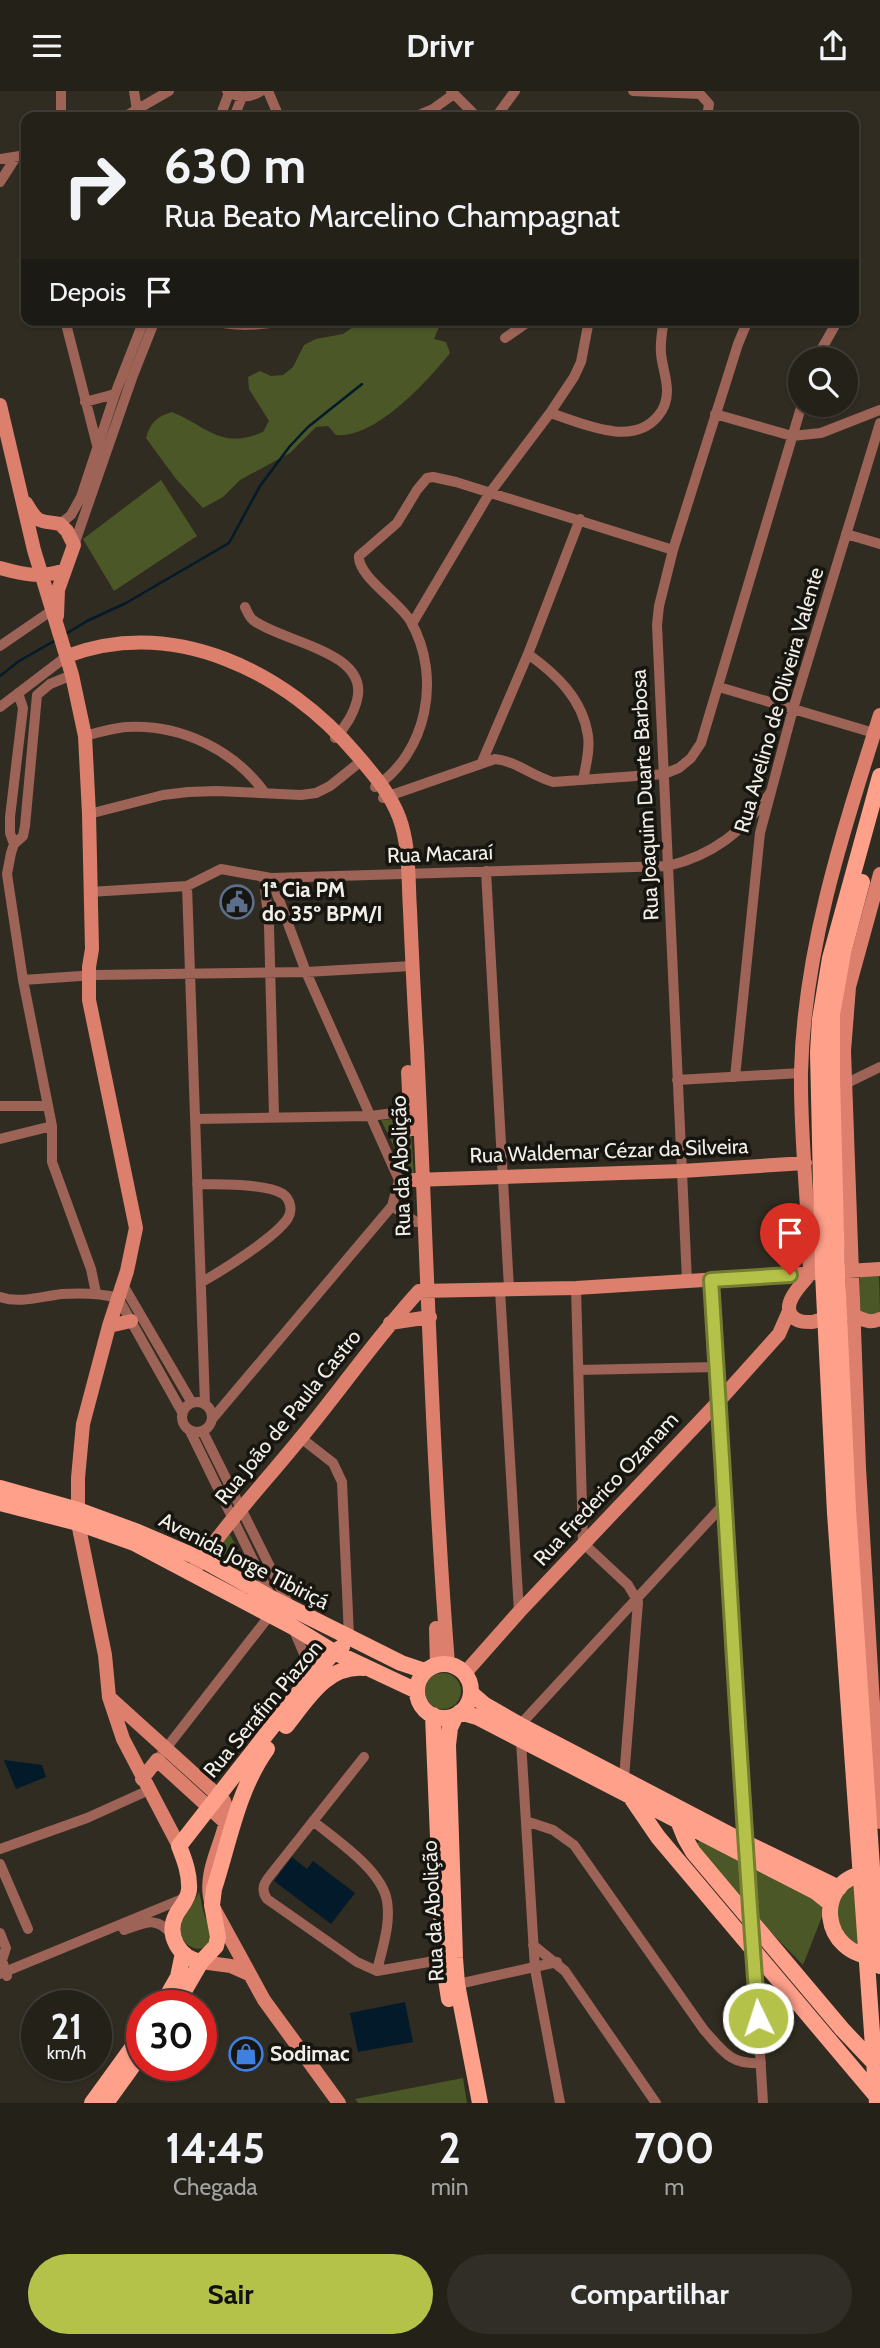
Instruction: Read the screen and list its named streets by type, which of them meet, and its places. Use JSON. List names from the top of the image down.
{
  "streets": {
    "main road": [
      "Rua Waldemar Cézar da Silveira",
      "Rua da Abolição",
      "Rua João de Paula Castro",
      "Rua Frederico Ozanam",
      "Avenida Jorge Tibiriçá",
      "Rua Serafim Piazon"
    ],
    "street": ["Rua Avelino de Oliveira Valente", "Rua Joaquim Duarte Barbosa", "Rua Macaraí"]
  },
  "crossings": [
    ["Rua Avelino de Oliveira Valente", "Rua Macaraí"],
    ["Rua Joaquim Duarte Barbosa", "Rua Macaraí"],
    ["Rua Joaquim Duarte Barbosa", "Rua Waldemar Cézar da Silveira"],
    ["Rua Macaraí", "Rua da Abolição"],
    ["Rua Waldemar Cézar da Silveira", "Rua da Abolição"],
    ["Rua da Abolição", "Rua João de Paula Castro"],
    ["Rua da Abolição", "Rua Frederico Ozanam"],
    ["Rua da Abolição", "Avenida Jorge Tibiriçá"],
    ["Rua João de Paula Castro", "Avenida Jorge Tibiriçá"],
    ["Rua Frederico Ozanam", "Avenida Jorge Tibiriçá"],
    ["Avenida Jorge Tibiriçá", "Rua Serafim Piazon"]
  ],
  "places": {
    "public building": ["1ª Cia PM do 35º BPM/I"],
    "shop": ["Sodimac"]
  },
  "page": {
    "header": "Drivr",
    "turn": ["630 m", "Rua Beato Marcelino Champagnat"],
    "then": "Depois",
    "speed": "21 km/h",
    "limit": "30",
    "eta": [
      "14:45",
      "Chegada",
      "2",
      "min",
      "700",
      "m"
    ],
    "buttons": ["Sair", "Compartilhar"]
  }
}
